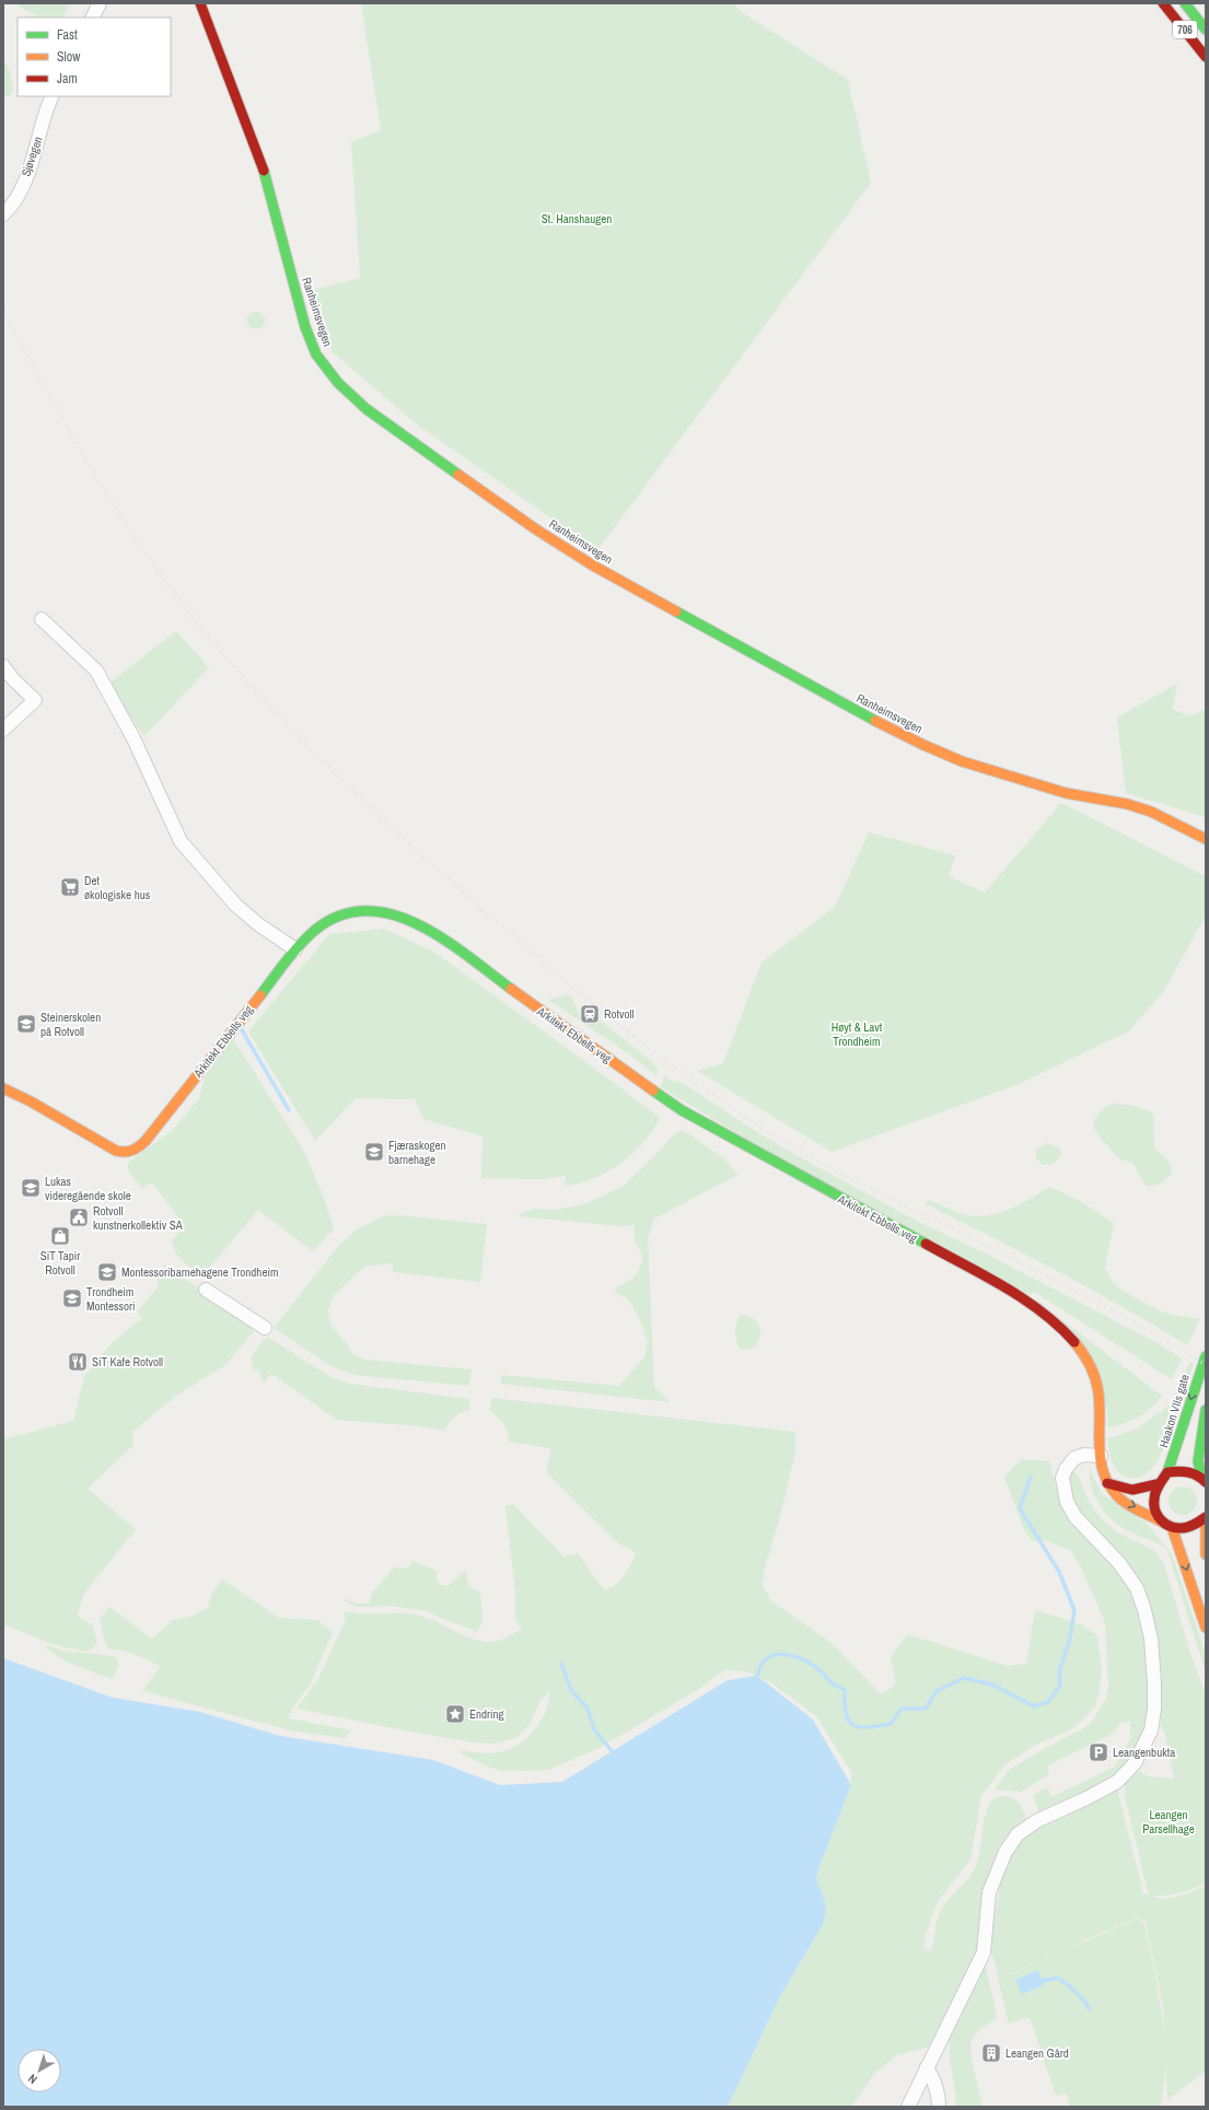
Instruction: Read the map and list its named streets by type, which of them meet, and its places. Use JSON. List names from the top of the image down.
{
  "streets": {
    "main road": [
      "706",
      "Ranheimsvegen",
      "Arkitekt Ebbells veg",
      "Haakon VIIs gate"
    ],
    "street": ["Sjøvegen"]
  },
  "parks": ["St. Hanshaugen", "Høyt & Lavt Trondheim", "Leangen Parsellhage"],
  "places": {
    "supermarket": ["Det økologiske hus"],
    "station": ["Rotvoll"],
    "school or university": [
      "Steinerskolen på Rotvoll",
      "Fjæraskogen barnehage",
      "Lukas videregående skole",
      "Montessoribarnehagene Trondheim",
      "Trondheim Montessori"
    ],
    "public building": ["Rotvoll kunstnerkollektiv SA"],
    "shop": ["SiT Tapir Rotvoll"],
    "restaurant": ["SiT Kafe Rotvoll"],
    "place": ["Endring"],
    "parking": ["Leangenbukta"],
    "building": ["Leangen Gård"]
  },
  "legend": ["Fast", "Slow", "Jam"],
  "north": "bottom left"
}
